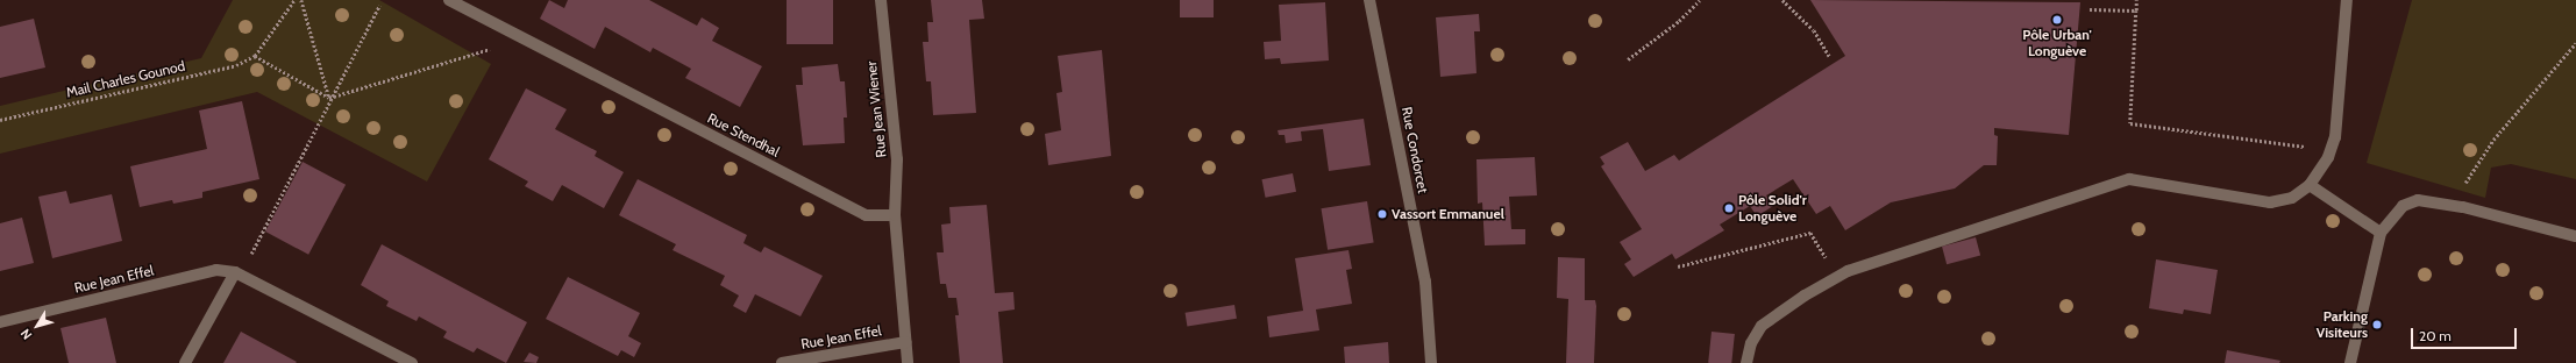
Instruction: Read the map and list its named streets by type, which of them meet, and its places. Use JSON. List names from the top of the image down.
{
  "streets": {
    "street": [
      "Rue Jean Wiener",
      "Rue Stendhal",
      "Rue Condorcet",
      "Rue Jean Effel"
    ],
    "path": ["Mail Charles Gounod"]
  },
  "crossings": [
    ["Rue Jean Wiener", "Rue Stendhal"]
  ],
  "places": [
    "Pôle Urban' Longuève",
    "Pôle Solid'r Longuève",
    "Vassort Emmanuel",
    "Parking Visiteurs"
  ],
  "scale_bar": "20 m",
  "north": "bottom left"
}
